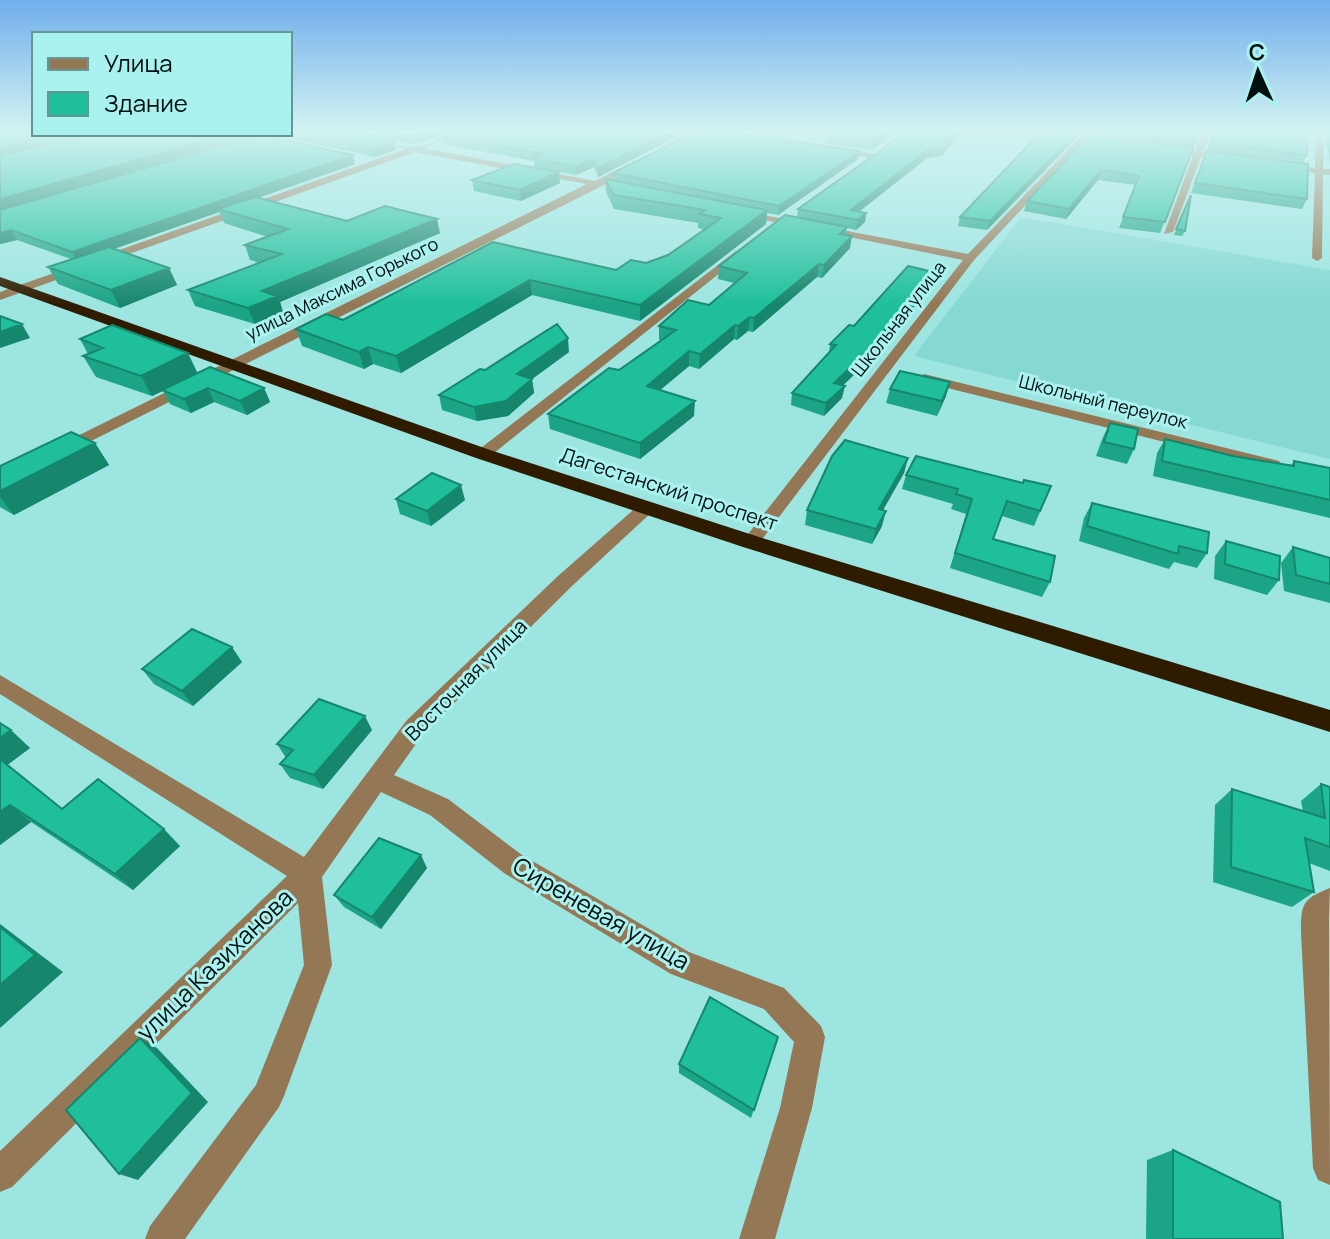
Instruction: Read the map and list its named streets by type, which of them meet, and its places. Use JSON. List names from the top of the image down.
{
  "streets": {
    "highway": ["Дагестанский проспект"],
    "street": [
      "улица Максима Горького",
      "Школьная улица",
      "Школьный переулок",
      "Восточная улица",
      "Сиреневая улица",
      "улица Казиханова"
    ]
  },
  "crossings": [
    ["улица Максима Горького", "Дагестанский проспект"],
    ["Школьная улица", "Школьный переулок"],
    ["Школьная улица", "Дагестанский проспект"],
    ["Дагестанский проспект", "Восточная улица"],
    ["Восточная улица", "Сиреневая улица"],
    ["Восточная улица", "улица Казиханова"]
  ],
  "legend": ["Улица", "Здание"],
  "north": "top"
}
